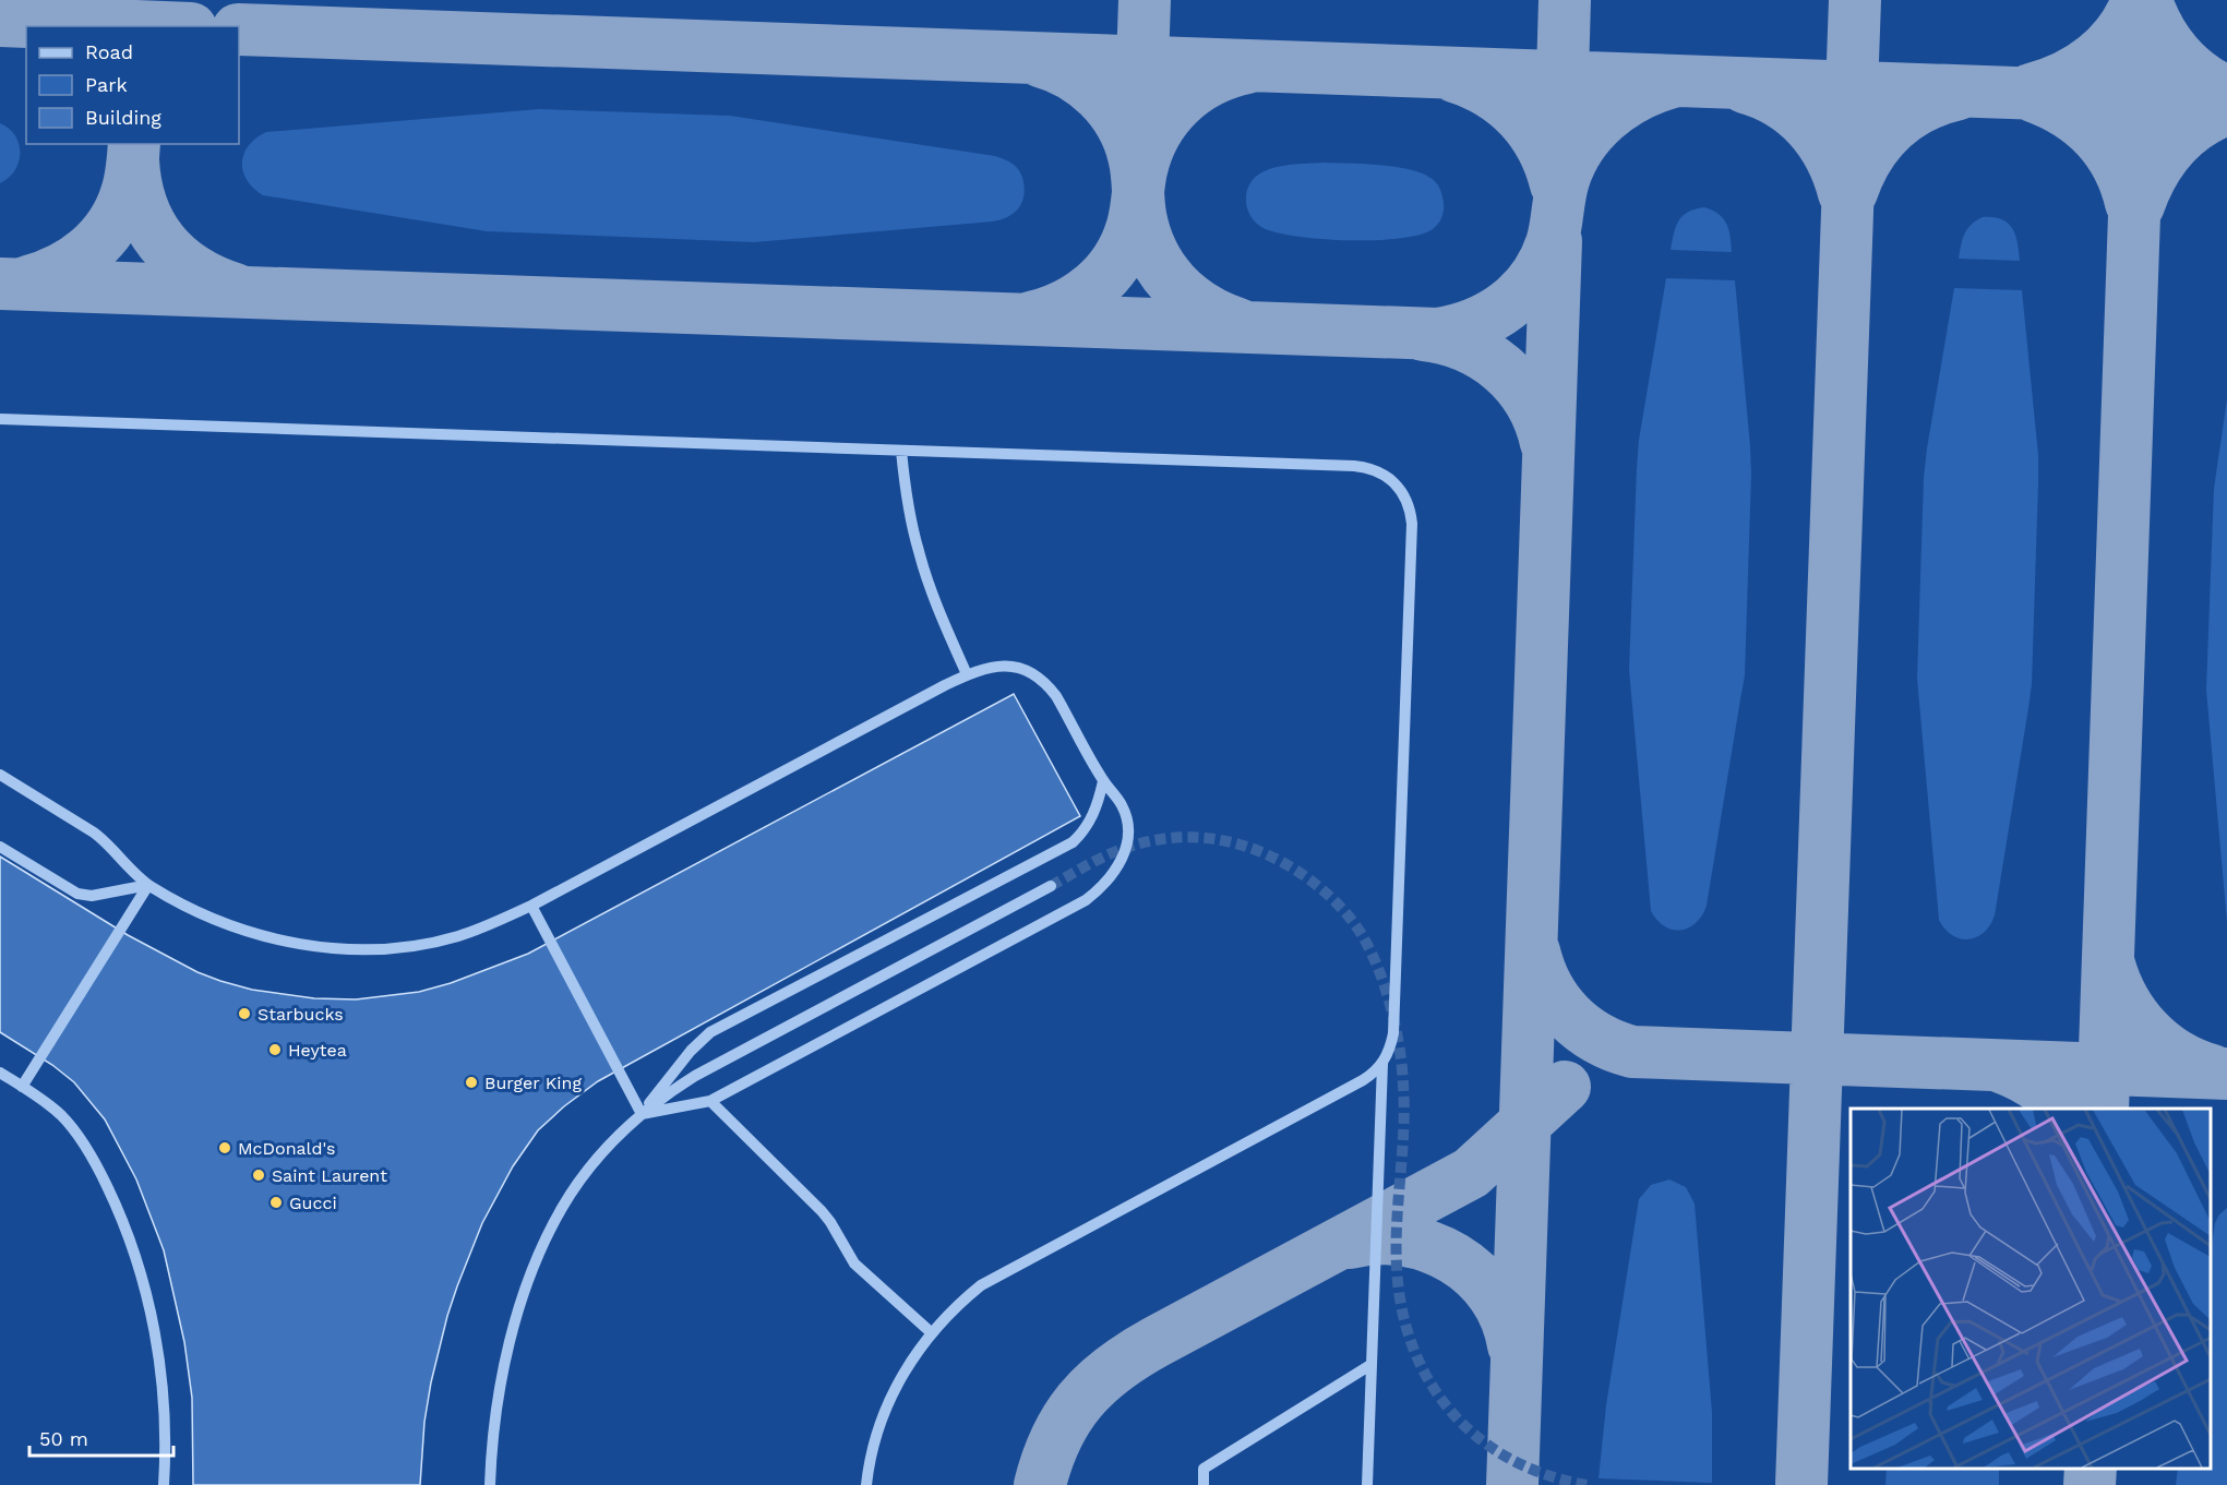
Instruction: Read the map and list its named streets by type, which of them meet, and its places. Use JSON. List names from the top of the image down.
{
  "places": [
    "Starbucks",
    "Heytea",
    "Burger King",
    "McDonald's",
    "Saint Laurent",
    "Gucci"
  ],
  "legend": ["Road", "Park", "Building"],
  "scale_bar": "50 m"
}
